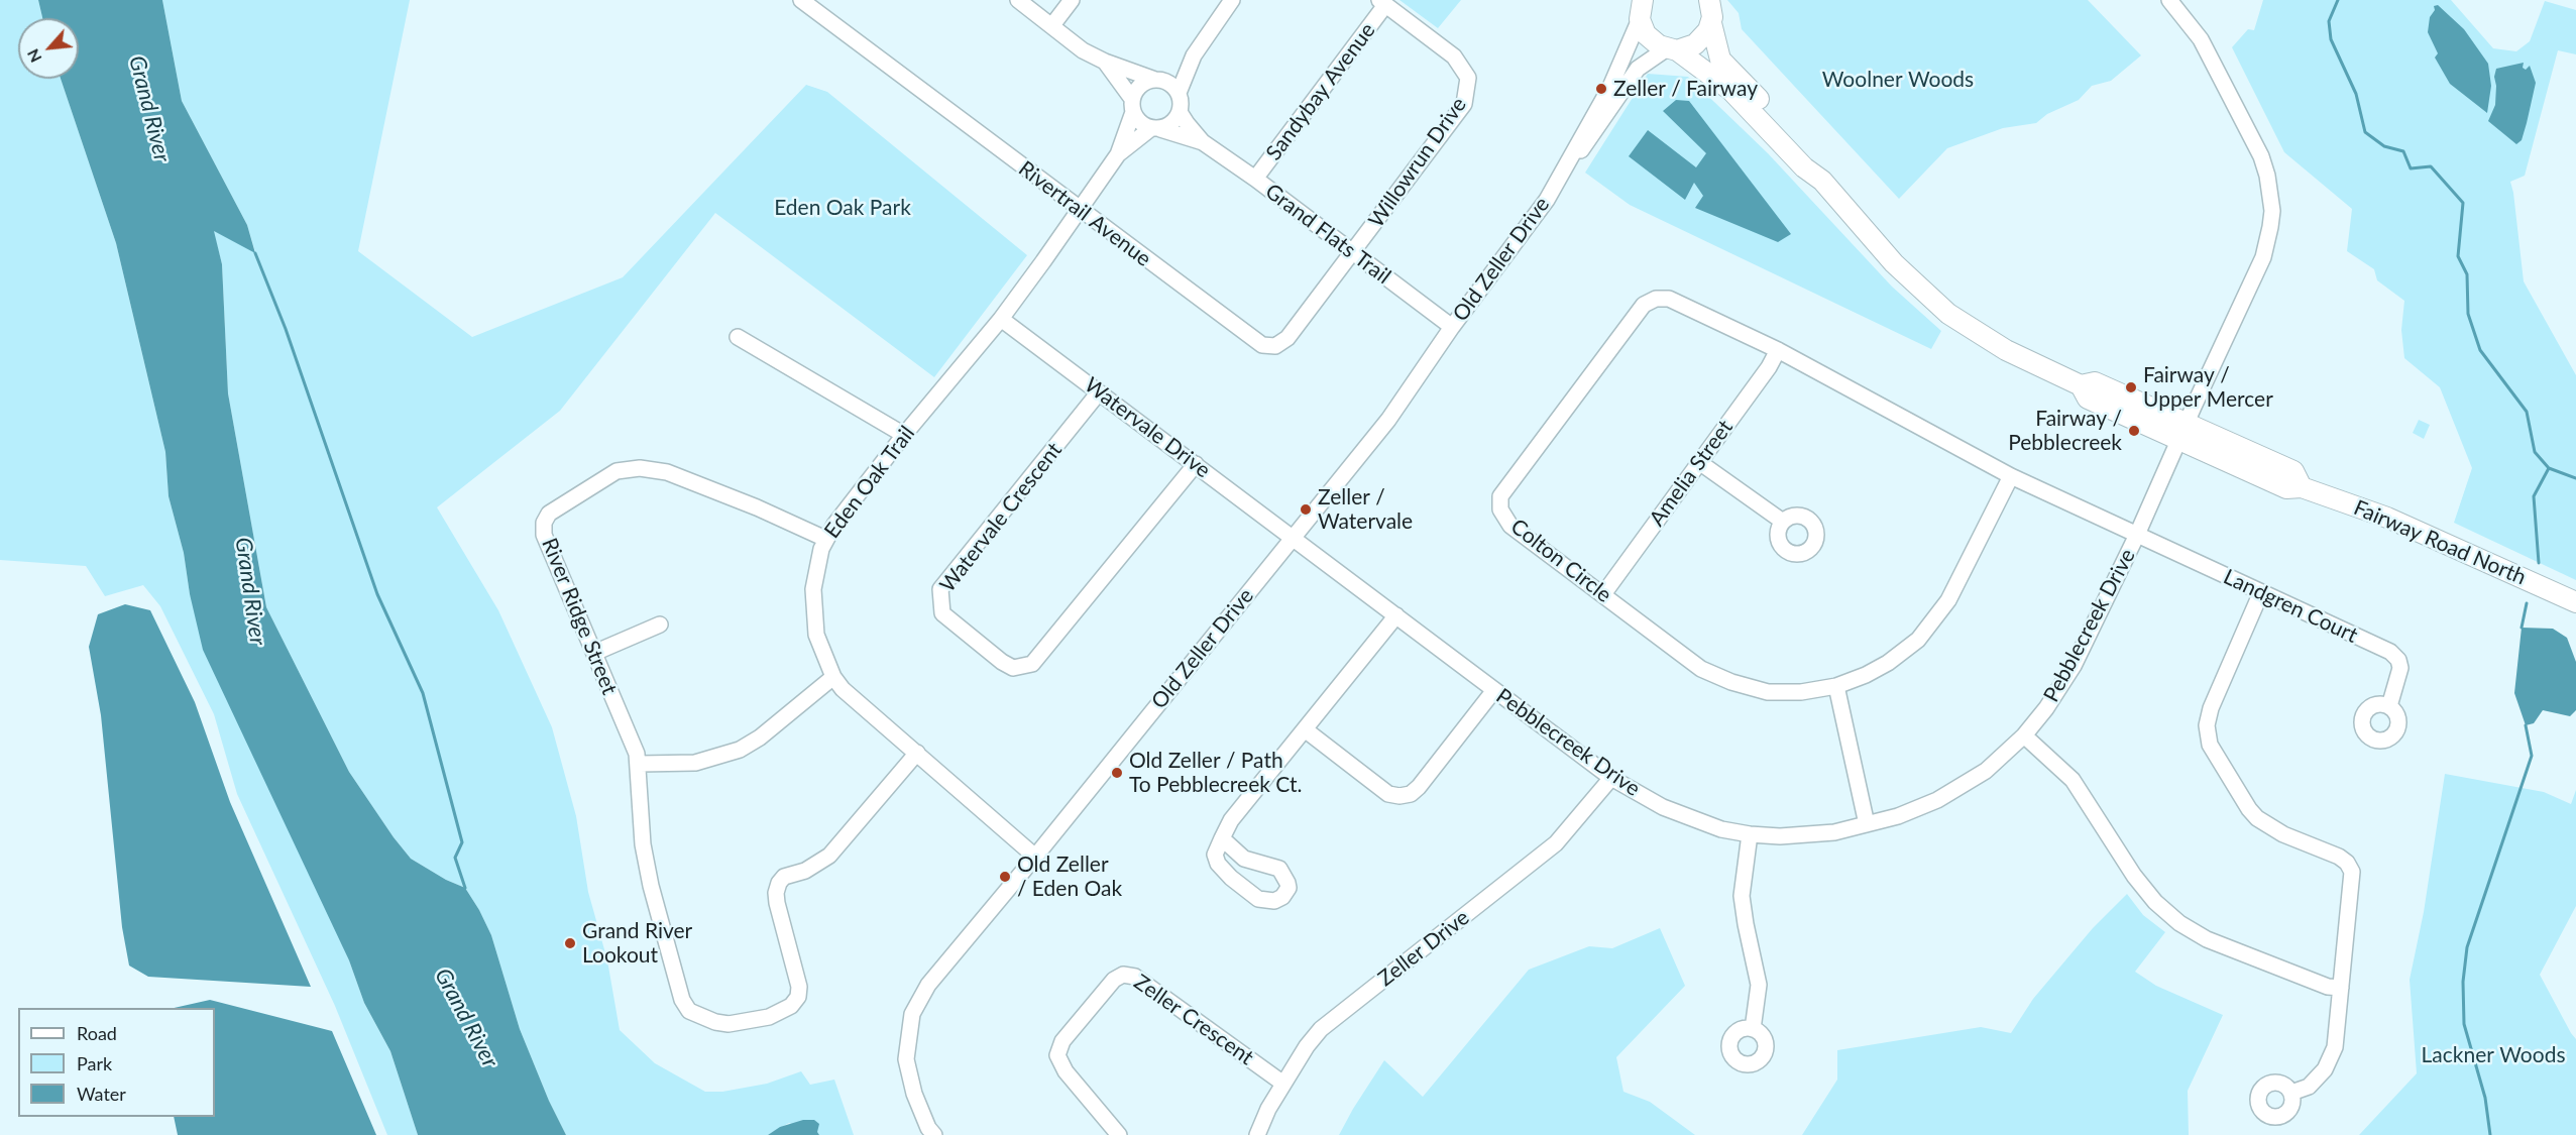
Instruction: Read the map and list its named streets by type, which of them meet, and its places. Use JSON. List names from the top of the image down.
{
  "streets": {
    "main road": ["Fairway Road North"],
    "street": [
      "Sandybay Avenue",
      "Willowrun Drive",
      "Rivertrail Avenue",
      "Grand Flats Trail",
      "Old Zeller Drive",
      "Watervale Drive",
      "Amelia Street",
      "Eden Oak Trail",
      "Watervale Crescent",
      "Colton Circle",
      "Landgren Court",
      "River Ridge Street",
      "Pebblecreek Drive",
      "Zeller Drive",
      "Zeller Crescent"
    ]
  },
  "crossings": [
    ["Sandybay Avenue", "Willowrun Drive"],
    ["Sandybay Avenue", "Grand Flats Trail"],
    ["Willowrun Drive", "Rivertrail Avenue"],
    ["Willowrun Drive", "Grand Flats Trail"],
    ["Rivertrail Avenue", "Grand Flats Trail"],
    ["Rivertrail Avenue", "Eden Oak Trail"],
    ["Grand Flats Trail", "Old Zeller Drive"],
    ["Grand Flats Trail", "Eden Oak Trail"],
    ["Old Zeller Drive", "Watervale Drive"],
    ["Old Zeller Drive", "Eden Oak Trail"],
    ["Old Zeller Drive", "Fairway Road North"],
    ["Old Zeller Drive", "Pebblecreek Drive"],
    ["Watervale Drive", "Eden Oak Trail"],
    ["Watervale Drive", "Watervale Crescent"],
    ["Watervale Drive", "Pebblecreek Drive"],
    ["Amelia Street", "Colton Circle"],
    ["Eden Oak Trail", "River Ridge Street"],
    ["Fairway Road North", "Pebblecreek Drive"],
    ["Colton Circle", "Landgren Court"],
    ["Colton Circle", "Pebblecreek Drive"],
    ["Landgren Court", "Pebblecreek Drive"],
    ["Pebblecreek Drive", "Zeller Drive"],
    ["Zeller Drive", "Zeller Crescent"]
  ],
  "water": ["Grand River"],
  "parks": ["Woolner Woods", "Eden Oak Park", "Lackner Woods"],
  "places": [
    "Zeller / Fairway",
    "Fairway / Upper Mercer",
    "Fairway / Pebblecreek",
    "Zeller / Watervale",
    "Old Zeller / Path To Pebblecreek Ct.",
    "Old Zeller / Eden Oak",
    "Grand River Lookout"
  ],
  "legend": ["Road", "Park", "Water"],
  "north": "bottom left"
}
